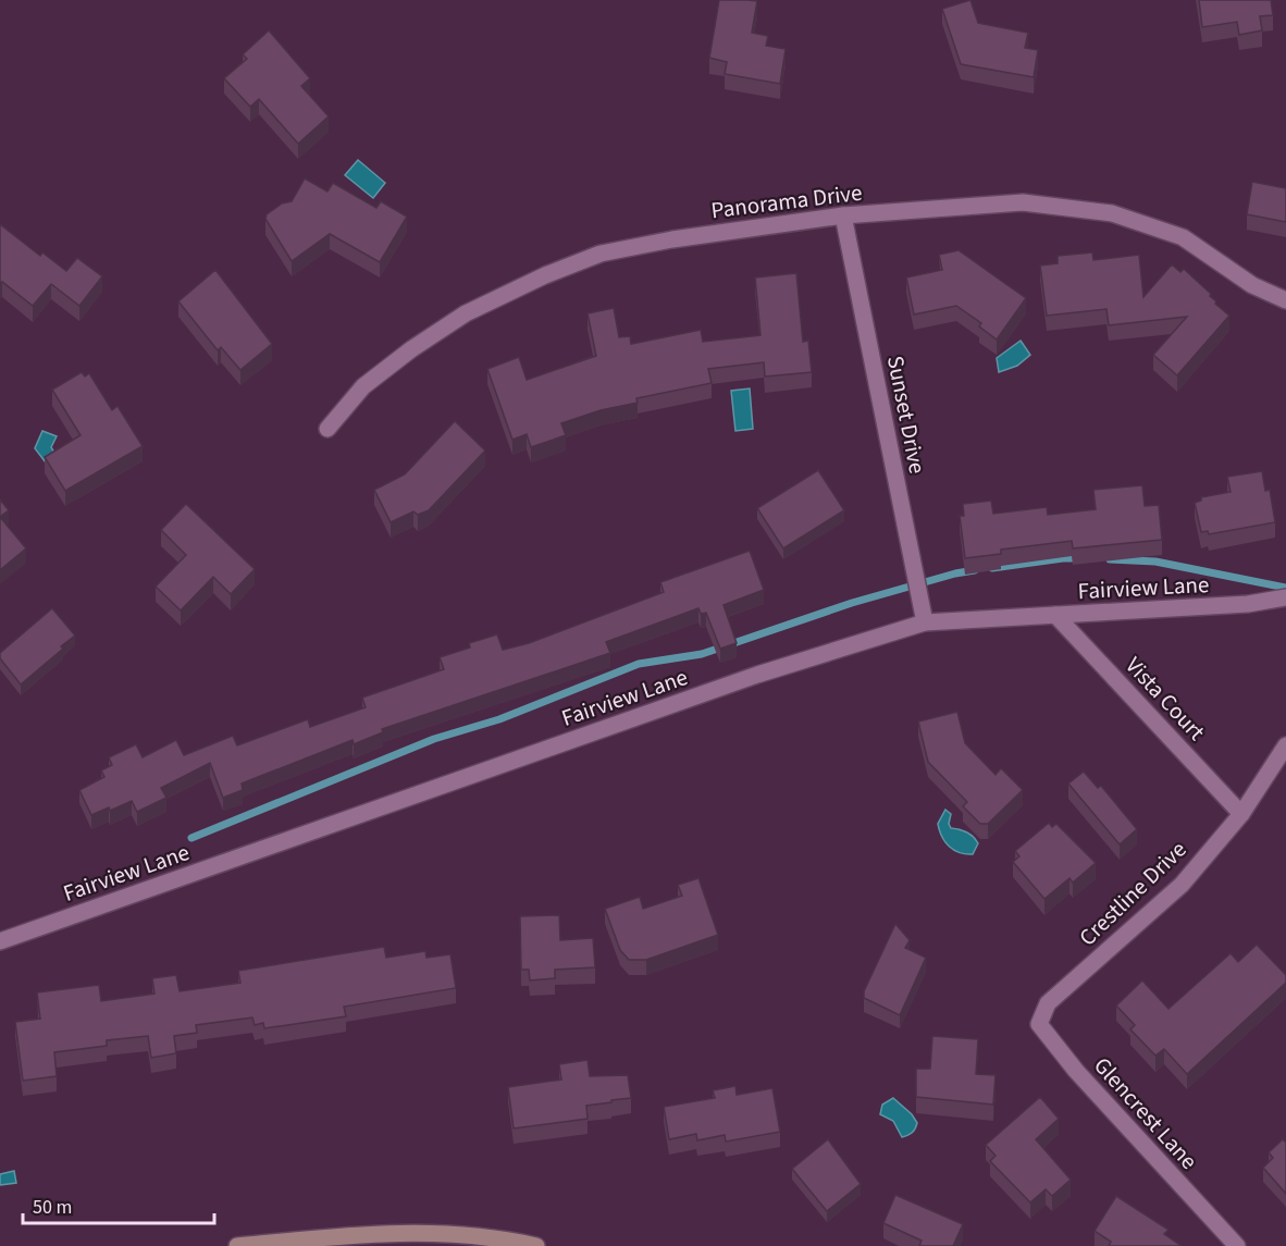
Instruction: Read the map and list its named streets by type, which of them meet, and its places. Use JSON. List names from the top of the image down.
{
  "streets": {
    "street": [
      "Panorama Drive",
      "Sunset Drive",
      "Fairview Lane",
      "Vista Court",
      "Crestline Drive",
      "Glencrest Lane"
    ]
  },
  "crossings": [
    ["Panorama Drive", "Sunset Drive"],
    ["Sunset Drive", "Fairview Lane"],
    ["Fairview Lane", "Vista Court"],
    ["Vista Court", "Crestline Drive"],
    ["Crestline Drive", "Glencrest Lane"]
  ],
  "scale_bar": "50 m"
}
